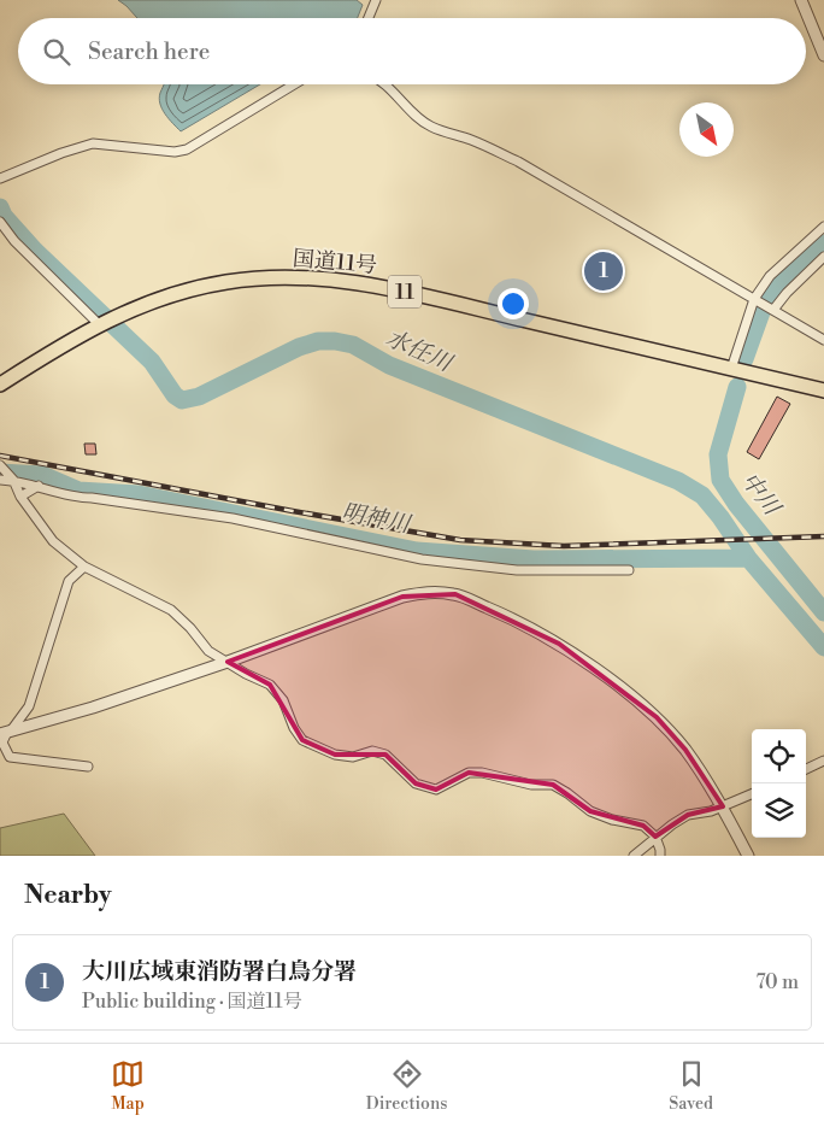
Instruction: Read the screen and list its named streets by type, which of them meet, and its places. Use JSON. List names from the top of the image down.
{
  "streets": {
    "highway": ["国道11号", "11"]
  },
  "water": ["水任川", "中川", "明神川"],
  "north": "bottom right",
  "page": {
    "search": "Search here",
    "pins": "1",
    "heading": "Nearby",
    "list": [
      {
        "mark": "1",
        "name": "大川広域東消防署白鳥分署",
        "note": "Public building · 国道11号",
        "value": "70 m"
      }
    ],
    "nav": ["Map", "Directions", "Saved"]
  }
}
